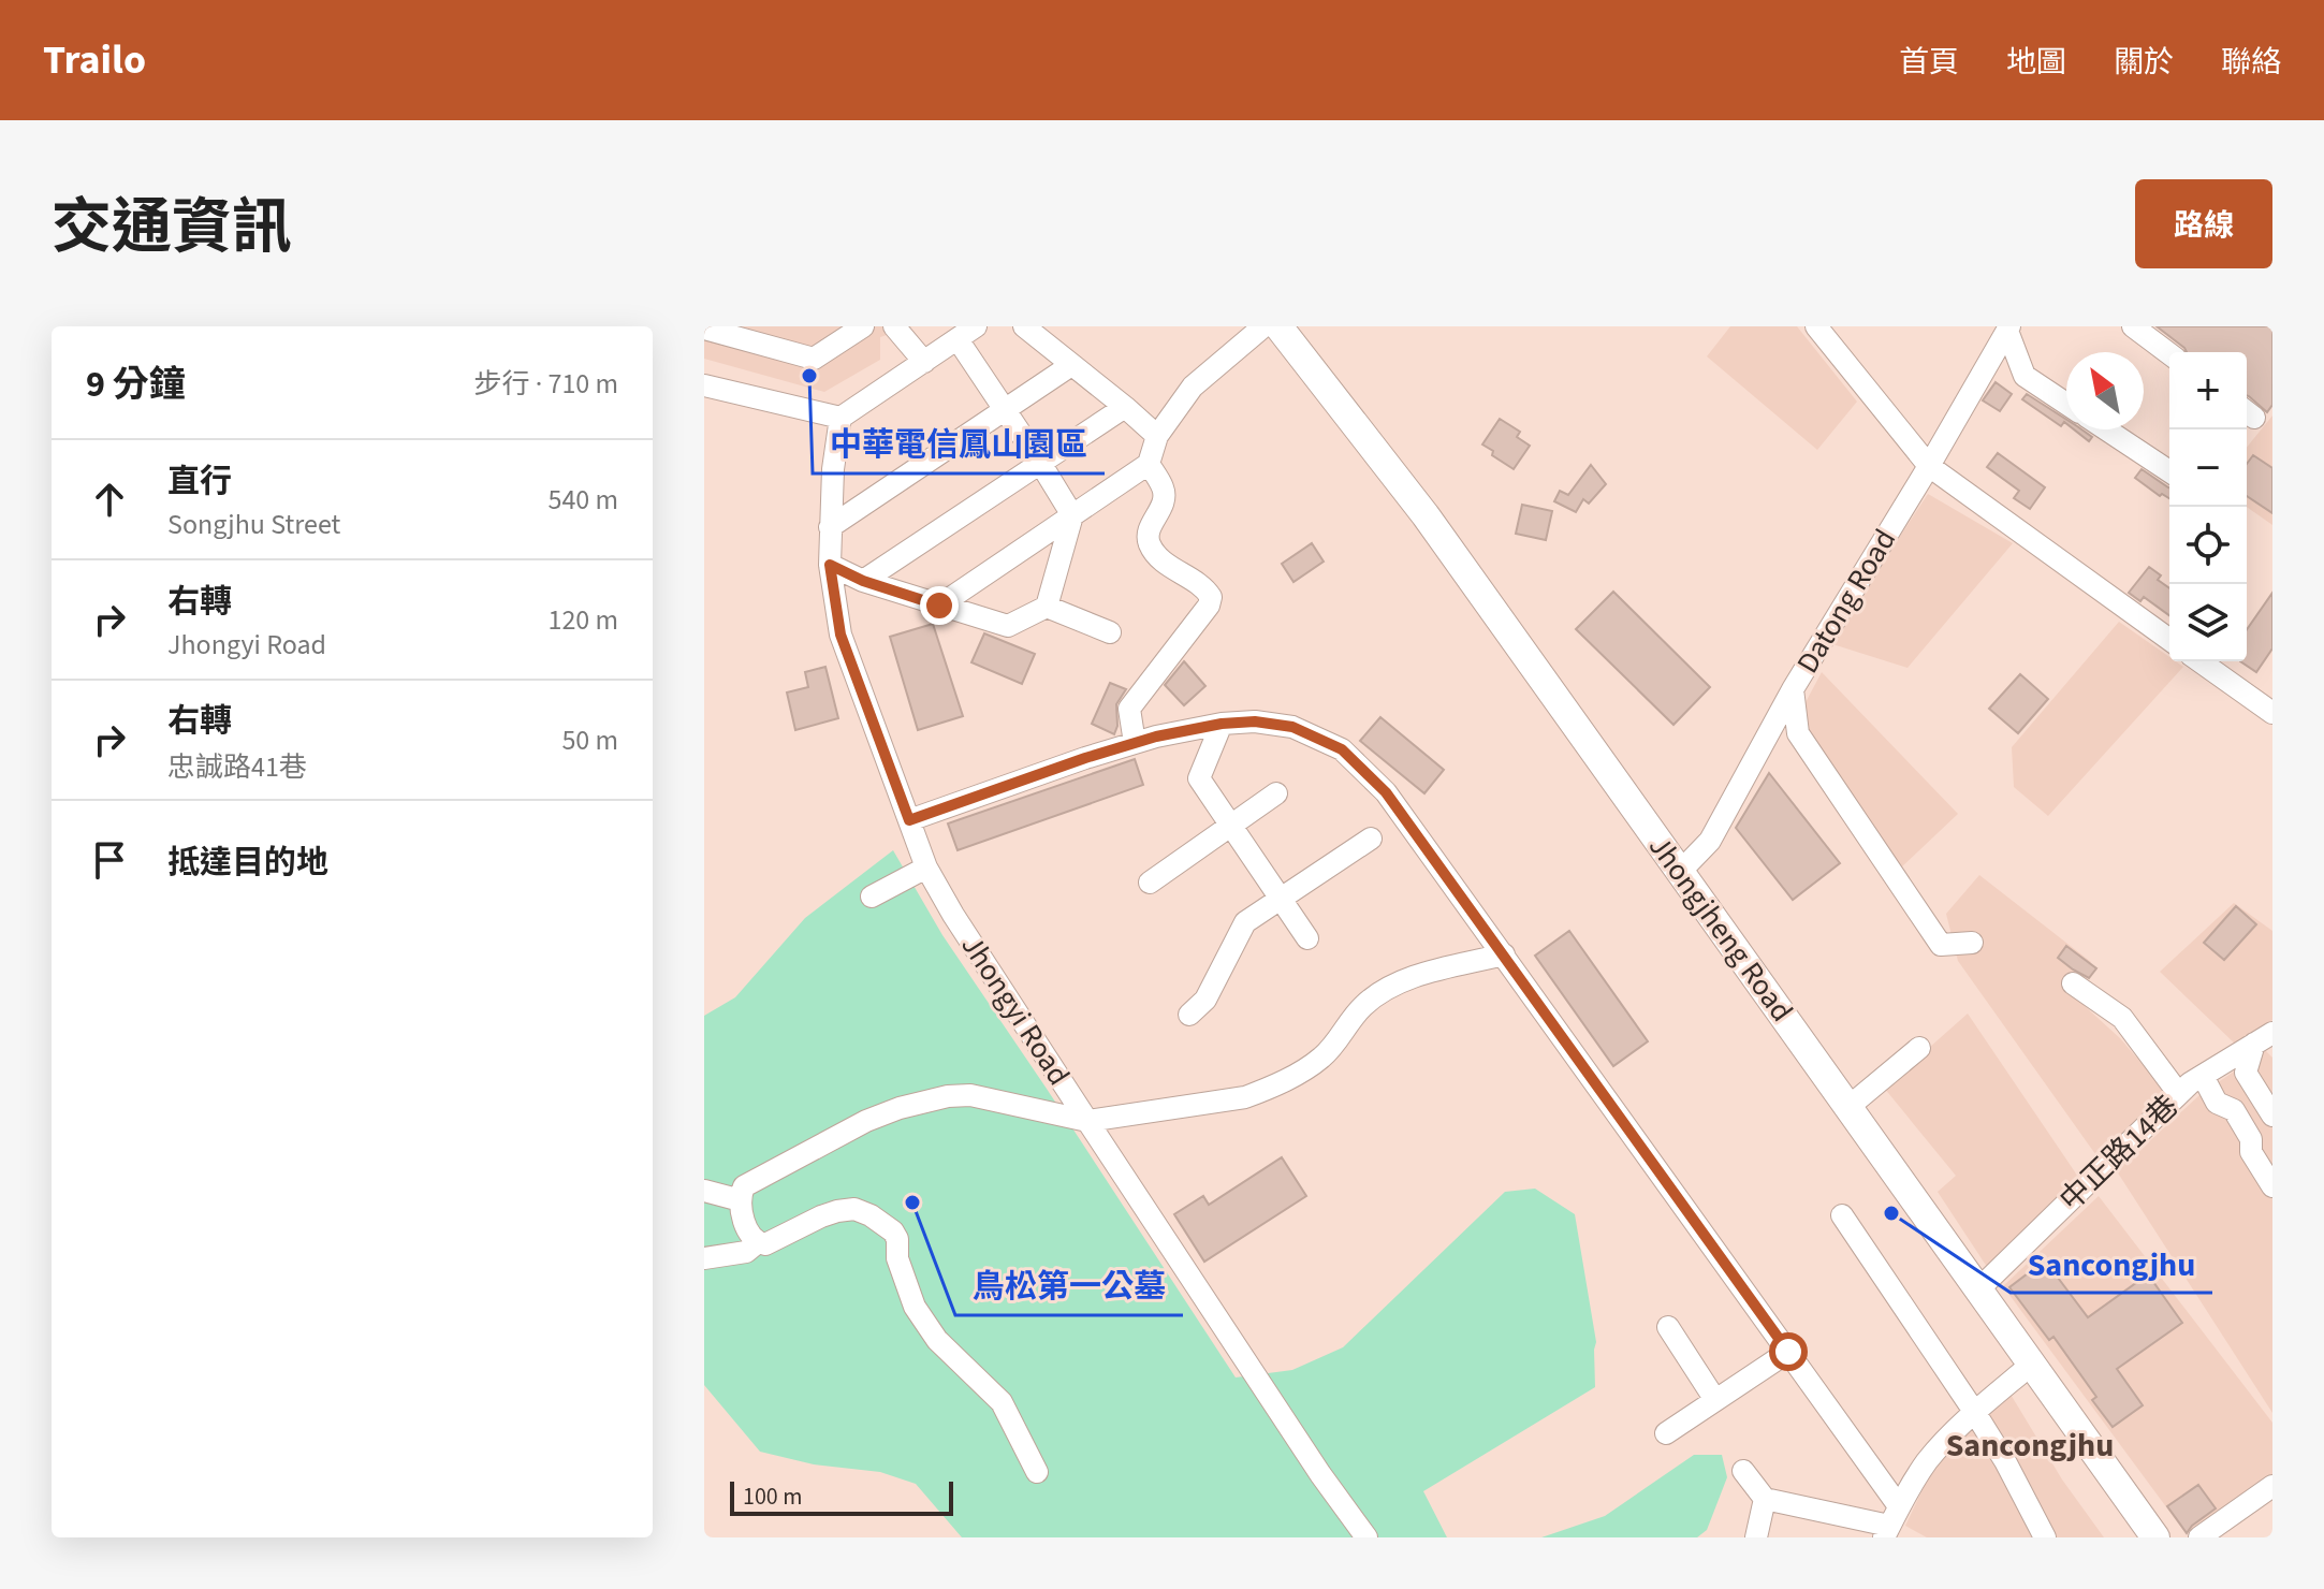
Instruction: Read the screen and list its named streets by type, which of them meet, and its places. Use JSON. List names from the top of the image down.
{
  "streets": {
    "main road": ["Jhongjheng Road"],
    "street": ["Datong Road", "Jhongyi Road", "中正路14巷"]
  },
  "crossings": [
    ["Datong Road", "Jhongjheng Road"],
    ["Jhongjheng Road", "中正路14巷"]
  ],
  "districts": ["Sancongjhu"],
  "places": ["中華電信鳳山園區", "鳥松第一公墓", "Sancongjhu"],
  "scale_bar": "100 m",
  "north": "top left",
  "page": {
    "header": "Trailo",
    "nav": [
      "首頁",
      "地圖",
      "關於",
      "聯絡"
    ],
    "title": "交通資訊",
    "buttons": "路線",
    "heading": ["9 分鐘", "步行 · 710 m"],
    "map_buttons": ["+", "−"],
    "list": [
      ["直行", "Songjhu Street", "540 m"],
      ["右轉", "Jhongyi Road", "120 m"],
      ["右轉", "忠誠路41巷", "50 m"],
      "抵達目的地"
    ],
    "scale": "100 m"
  }
}
